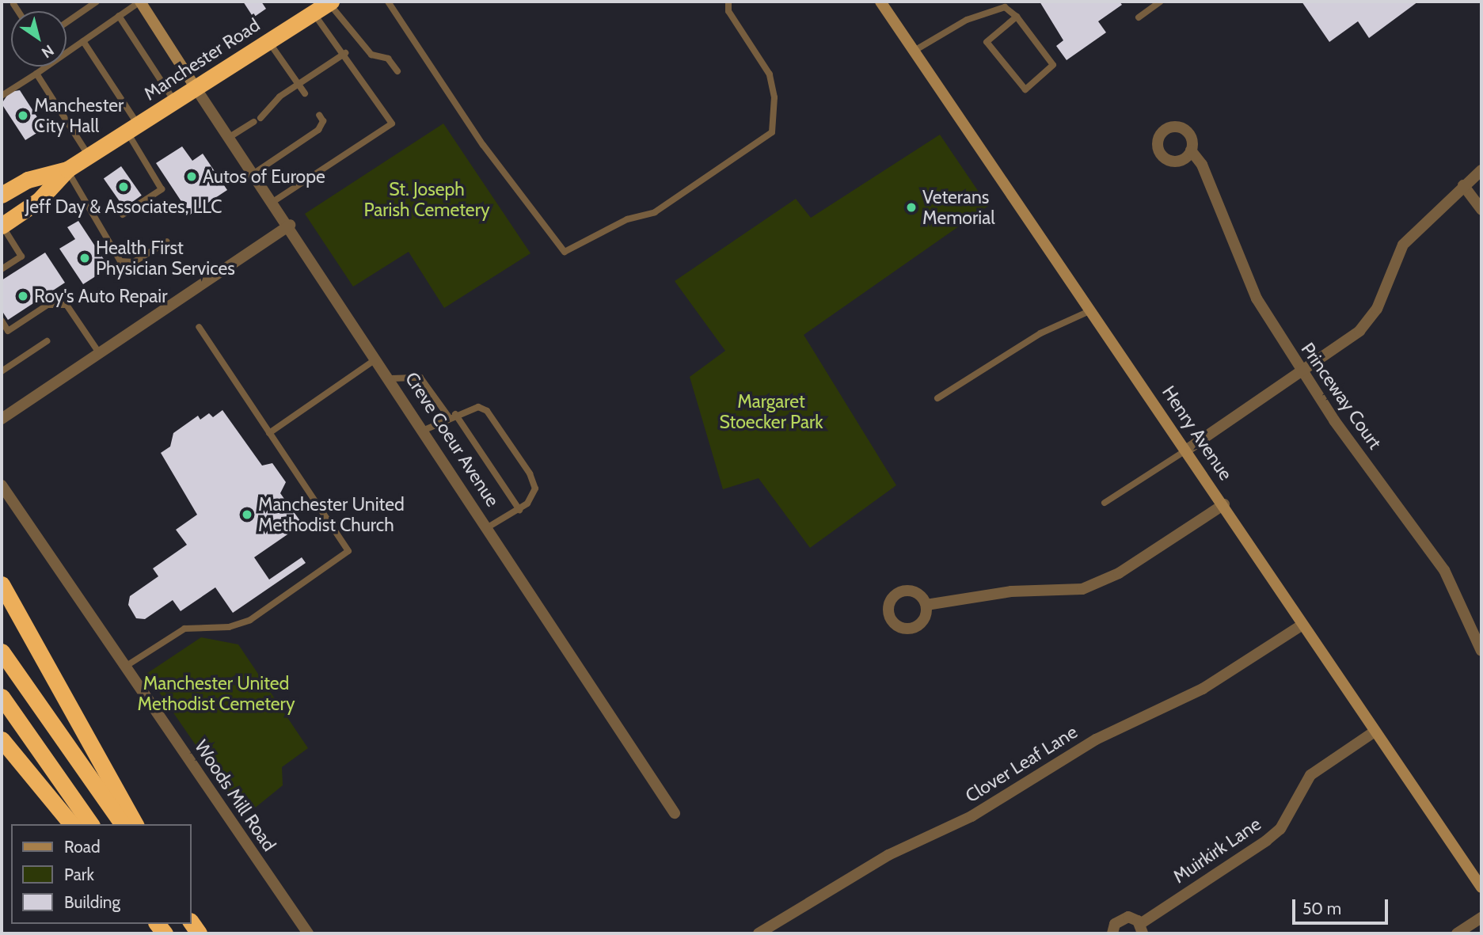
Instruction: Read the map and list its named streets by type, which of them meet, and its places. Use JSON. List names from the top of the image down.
{
  "streets": {
    "highway": ["Manchester Road"],
    "street": [
      "Princeway Court",
      "Henry Avenue",
      "Creve Coeur Avenue",
      "Clover Leaf Lane",
      "Woods Mill Road",
      "Muirkirk Lane"
    ]
  },
  "crossings": [
    ["Manchester Road", "Creve Coeur Avenue"],
    ["Henry Avenue", "Clover Leaf Lane"],
    ["Henry Avenue", "Muirkirk Lane"]
  ],
  "parks": ["St. Joseph Parish Cemetery", "Margaret Stoecker Park", "Manchester United Methodist Cemetery"],
  "places": [
    "Manchester City Hall",
    "Autos of Europe",
    "Jeff Day & Associates, LLC",
    "Veterans Memorial",
    "Health First Physician Services",
    "Roy's Auto Repair",
    "Manchester United Methodist Church"
  ],
  "legend": ["Road", "Park", "Building"],
  "scale_bar": "50 m",
  "north": "bottom right"
}
